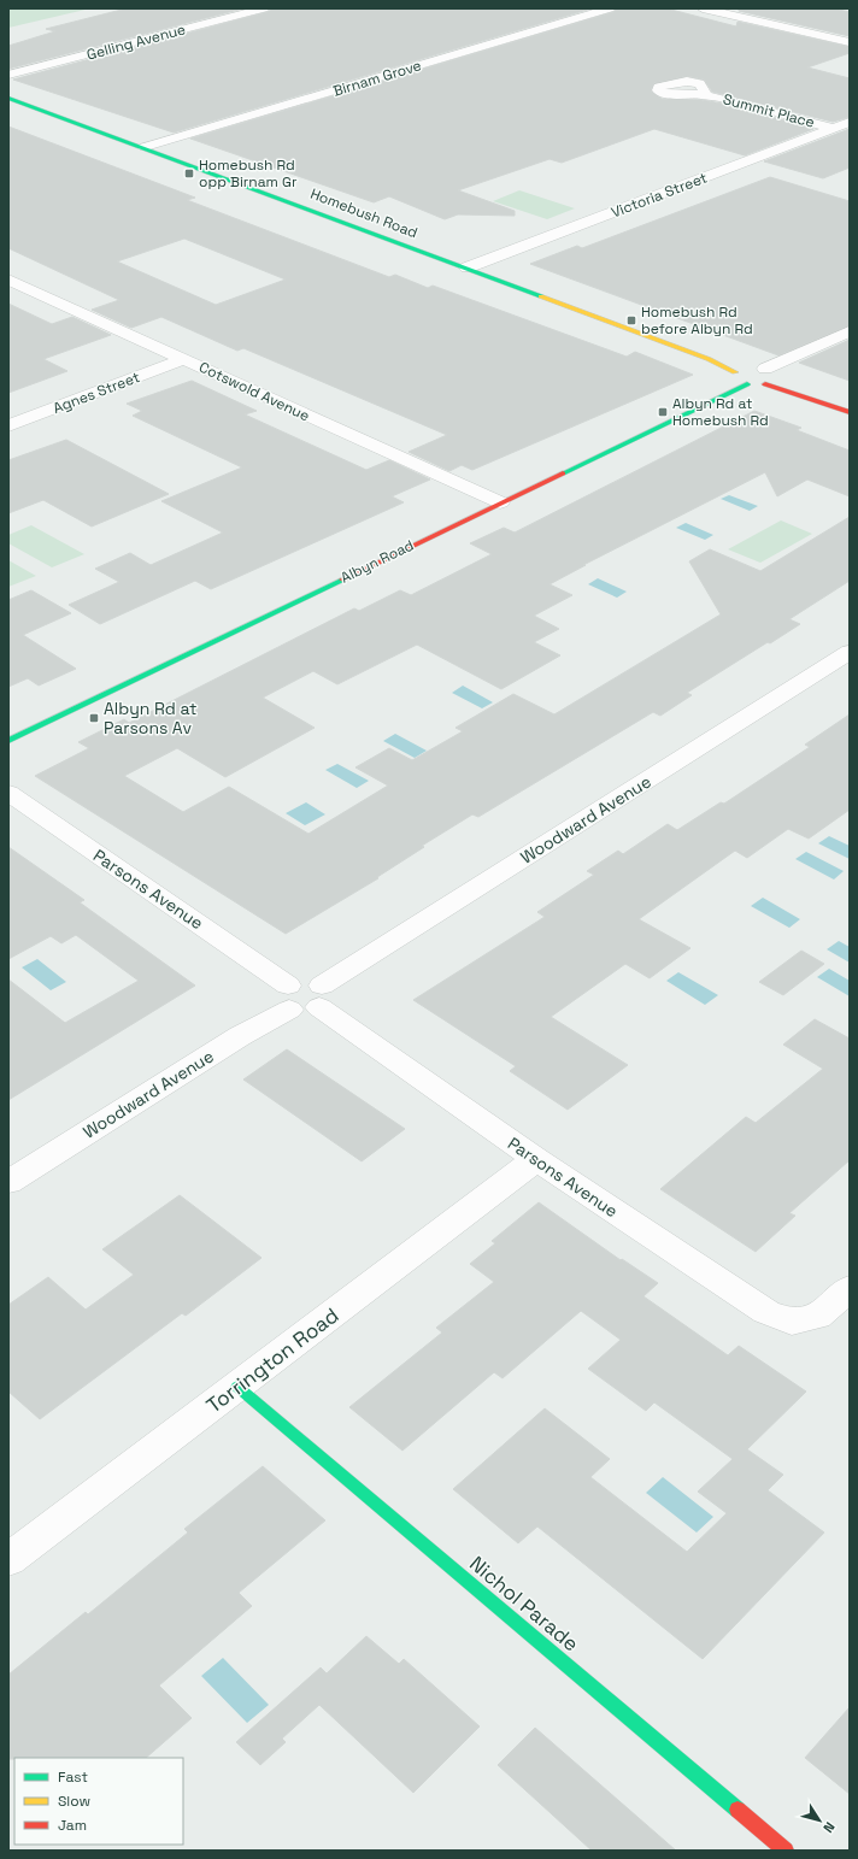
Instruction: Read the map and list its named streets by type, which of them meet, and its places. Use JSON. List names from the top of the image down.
{
  "streets": {
    "main road": ["Homebush Road", "Albyn Road", "Nichol Parade"],
    "street": [
      "Gelling Avenue",
      "Birnam Grove",
      "Summit Place",
      "Victoria Street",
      "Cotswold Avenue",
      "Agnes Street",
      "Woodward Avenue",
      "Parsons Avenue",
      "Torrington Road"
    ]
  },
  "crossings": [
    ["Birnam Grove", "Homebush Road"],
    ["Summit Place", "Victoria Street"],
    ["Victoria Street", "Homebush Road"],
    ["Homebush Road", "Albyn Road"],
    ["Cotswold Avenue", "Agnes Street"],
    ["Cotswold Avenue", "Albyn Road"],
    ["Woodward Avenue", "Parsons Avenue"],
    ["Parsons Avenue", "Torrington Road"],
    ["Torrington Road", "Nichol Parade"]
  ],
  "places": {
    "transit": [
      "Homebush Rd opp Birnam Gr",
      "Homebush Rd before Albyn Rd",
      "Albyn Rd at Homebush Rd",
      "Albyn Rd at Parsons Av"
    ]
  },
  "legend": ["Fast", "Slow", "Jam"],
  "north": "bottom right"
}
